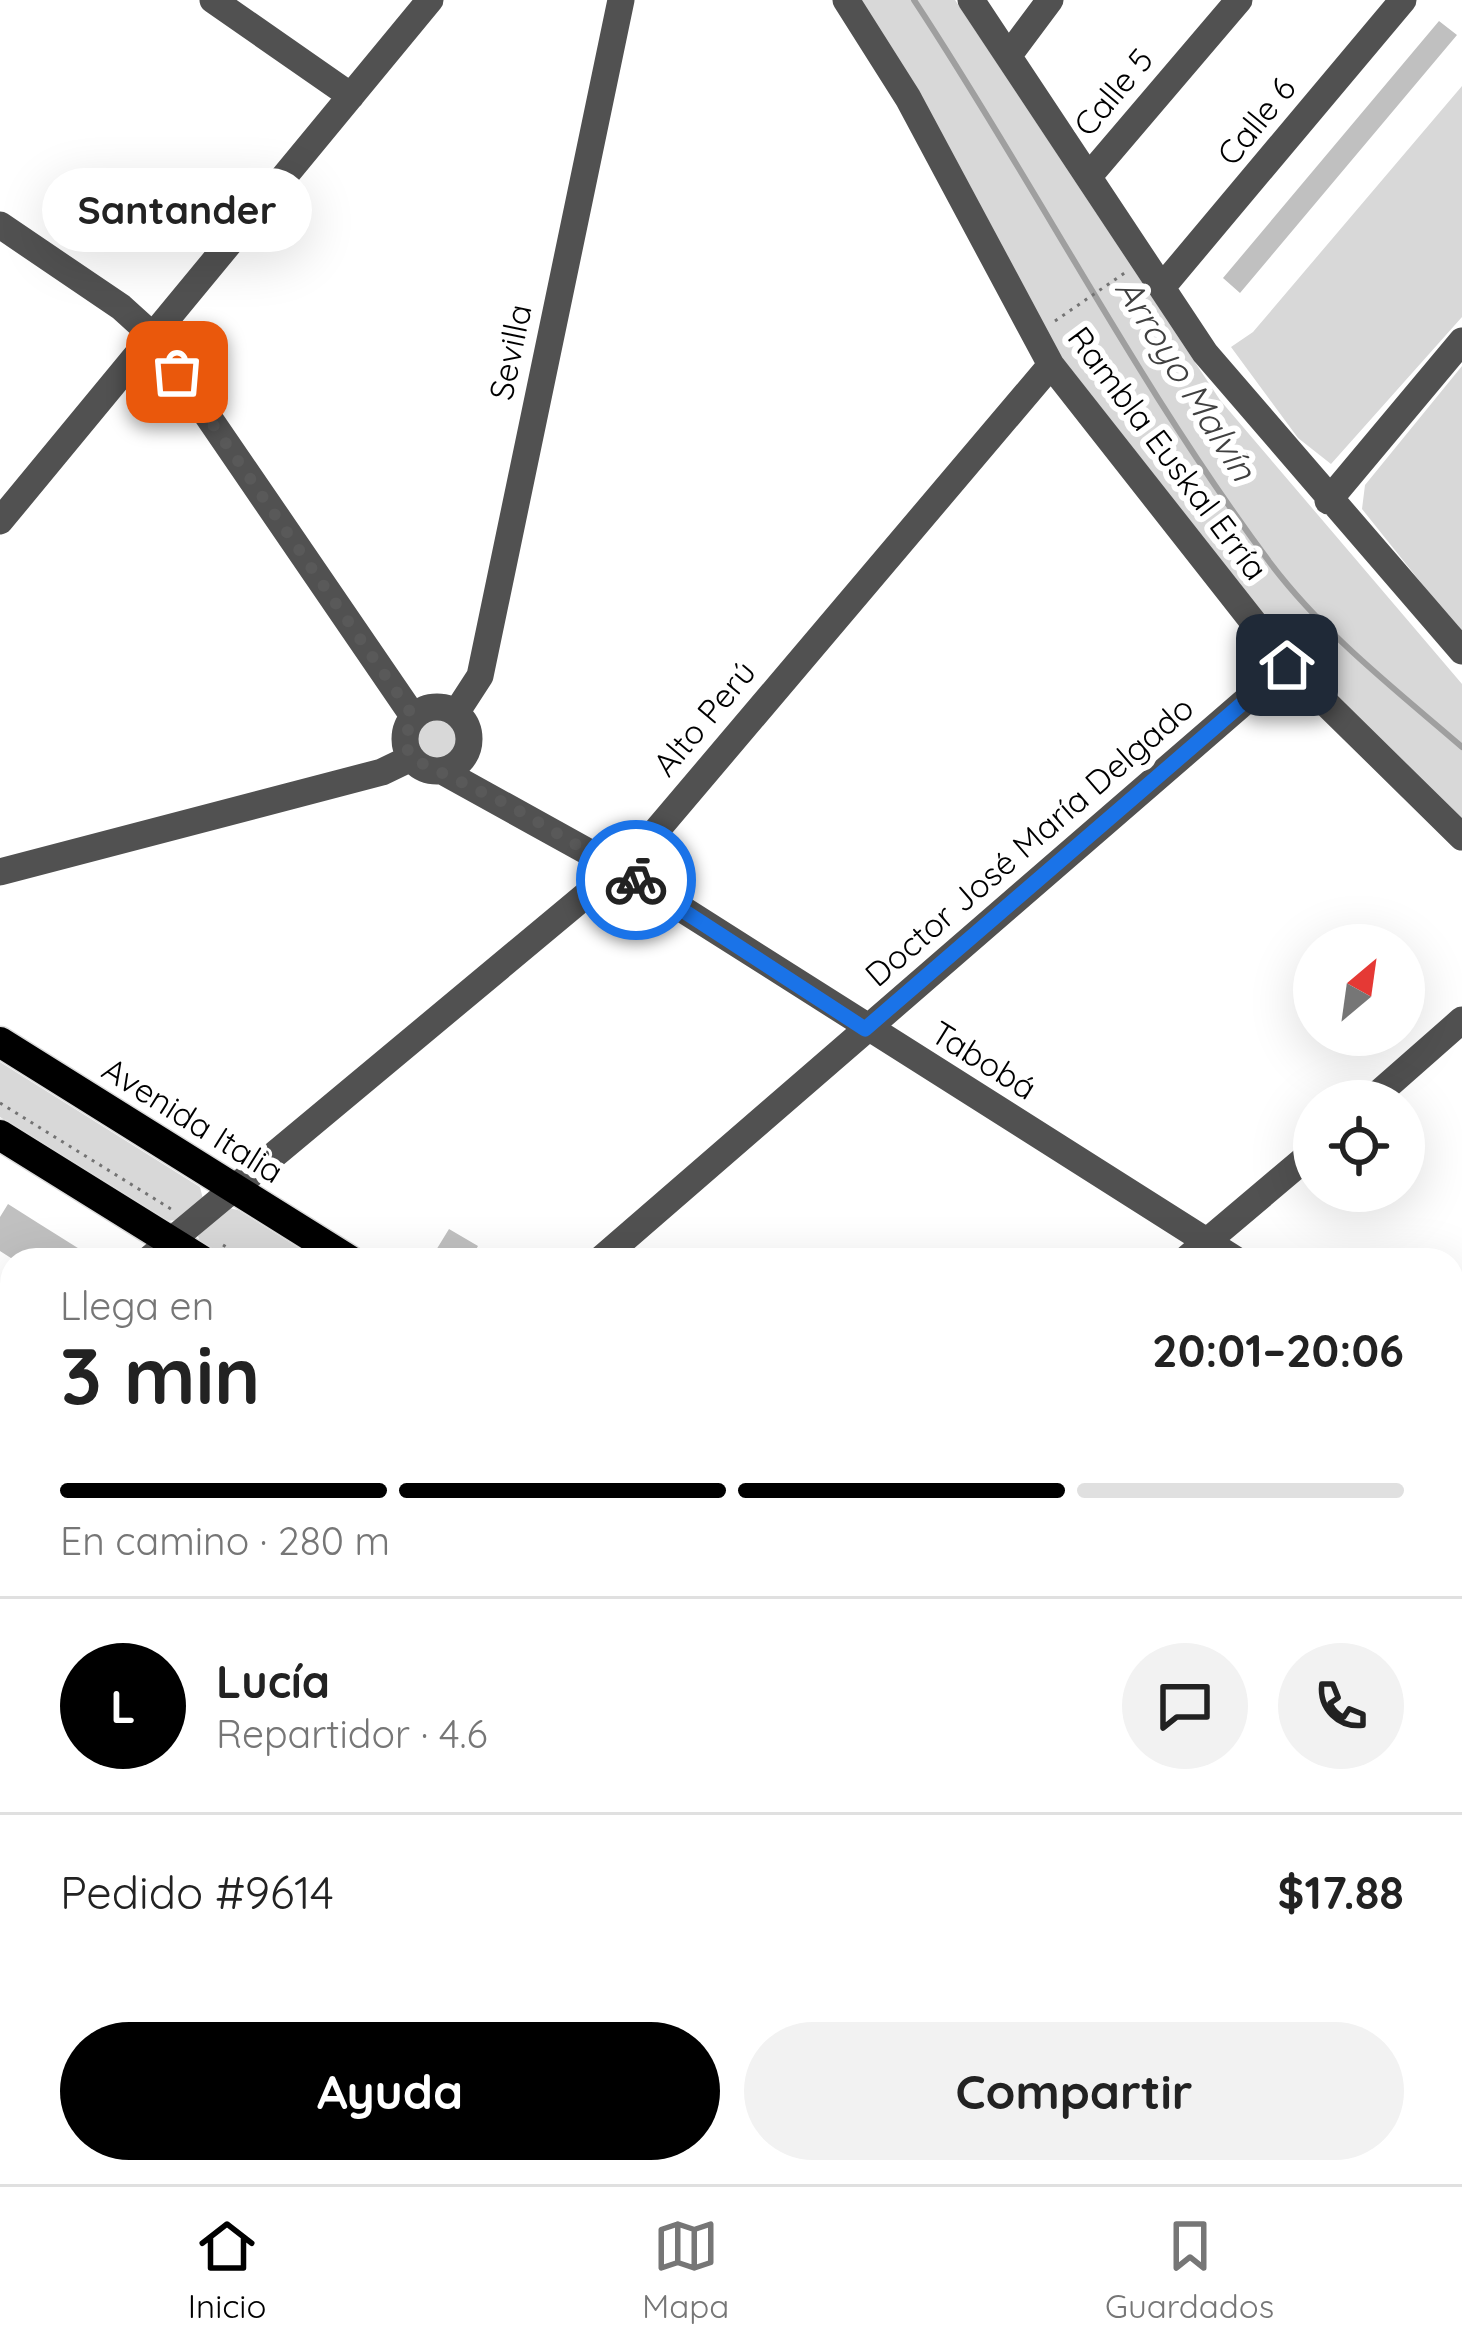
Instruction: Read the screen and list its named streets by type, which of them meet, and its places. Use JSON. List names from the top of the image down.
{
  "streets": {
    "main road": ["Avenida Italia"],
    "street": [
      "Calle 5",
      "Calle 6",
      "Sevilla",
      "Rambla Euskal Erría",
      "Alto Perú",
      "Doctor José María Delgado",
      "Tabobá"
    ]
  },
  "crossings": [
    ["Sevilla", "Tabobá"],
    ["Rambla Euskal Erría", "Alto Perú"],
    ["Rambla Euskal Erría", "Doctor José María Delgado"],
    ["Alto Perú", "Tabobá"],
    ["Alto Perú", "Avenida Italia"],
    ["Doctor José María Delgado", "Tabobá"]
  ],
  "water": ["Arroyo Malvín"],
  "places": ["Santander"],
  "north": "top right",
  "page": {
    "bubble": "Santander",
    "heading": ["3 min", "Llega en", "20:01–20:06"],
    "panel": [
      "Lucía",
      "Repartidor · 4.6",
      "Pedido #9614",
      "$17.88"
    ],
    "bar": "En camino · 280 m",
    "round": "L",
    "buttons": ["Ayuda", "Compartir"],
    "tabs": ["Inicio", "Mapa", "Guardados"]
  }
}
